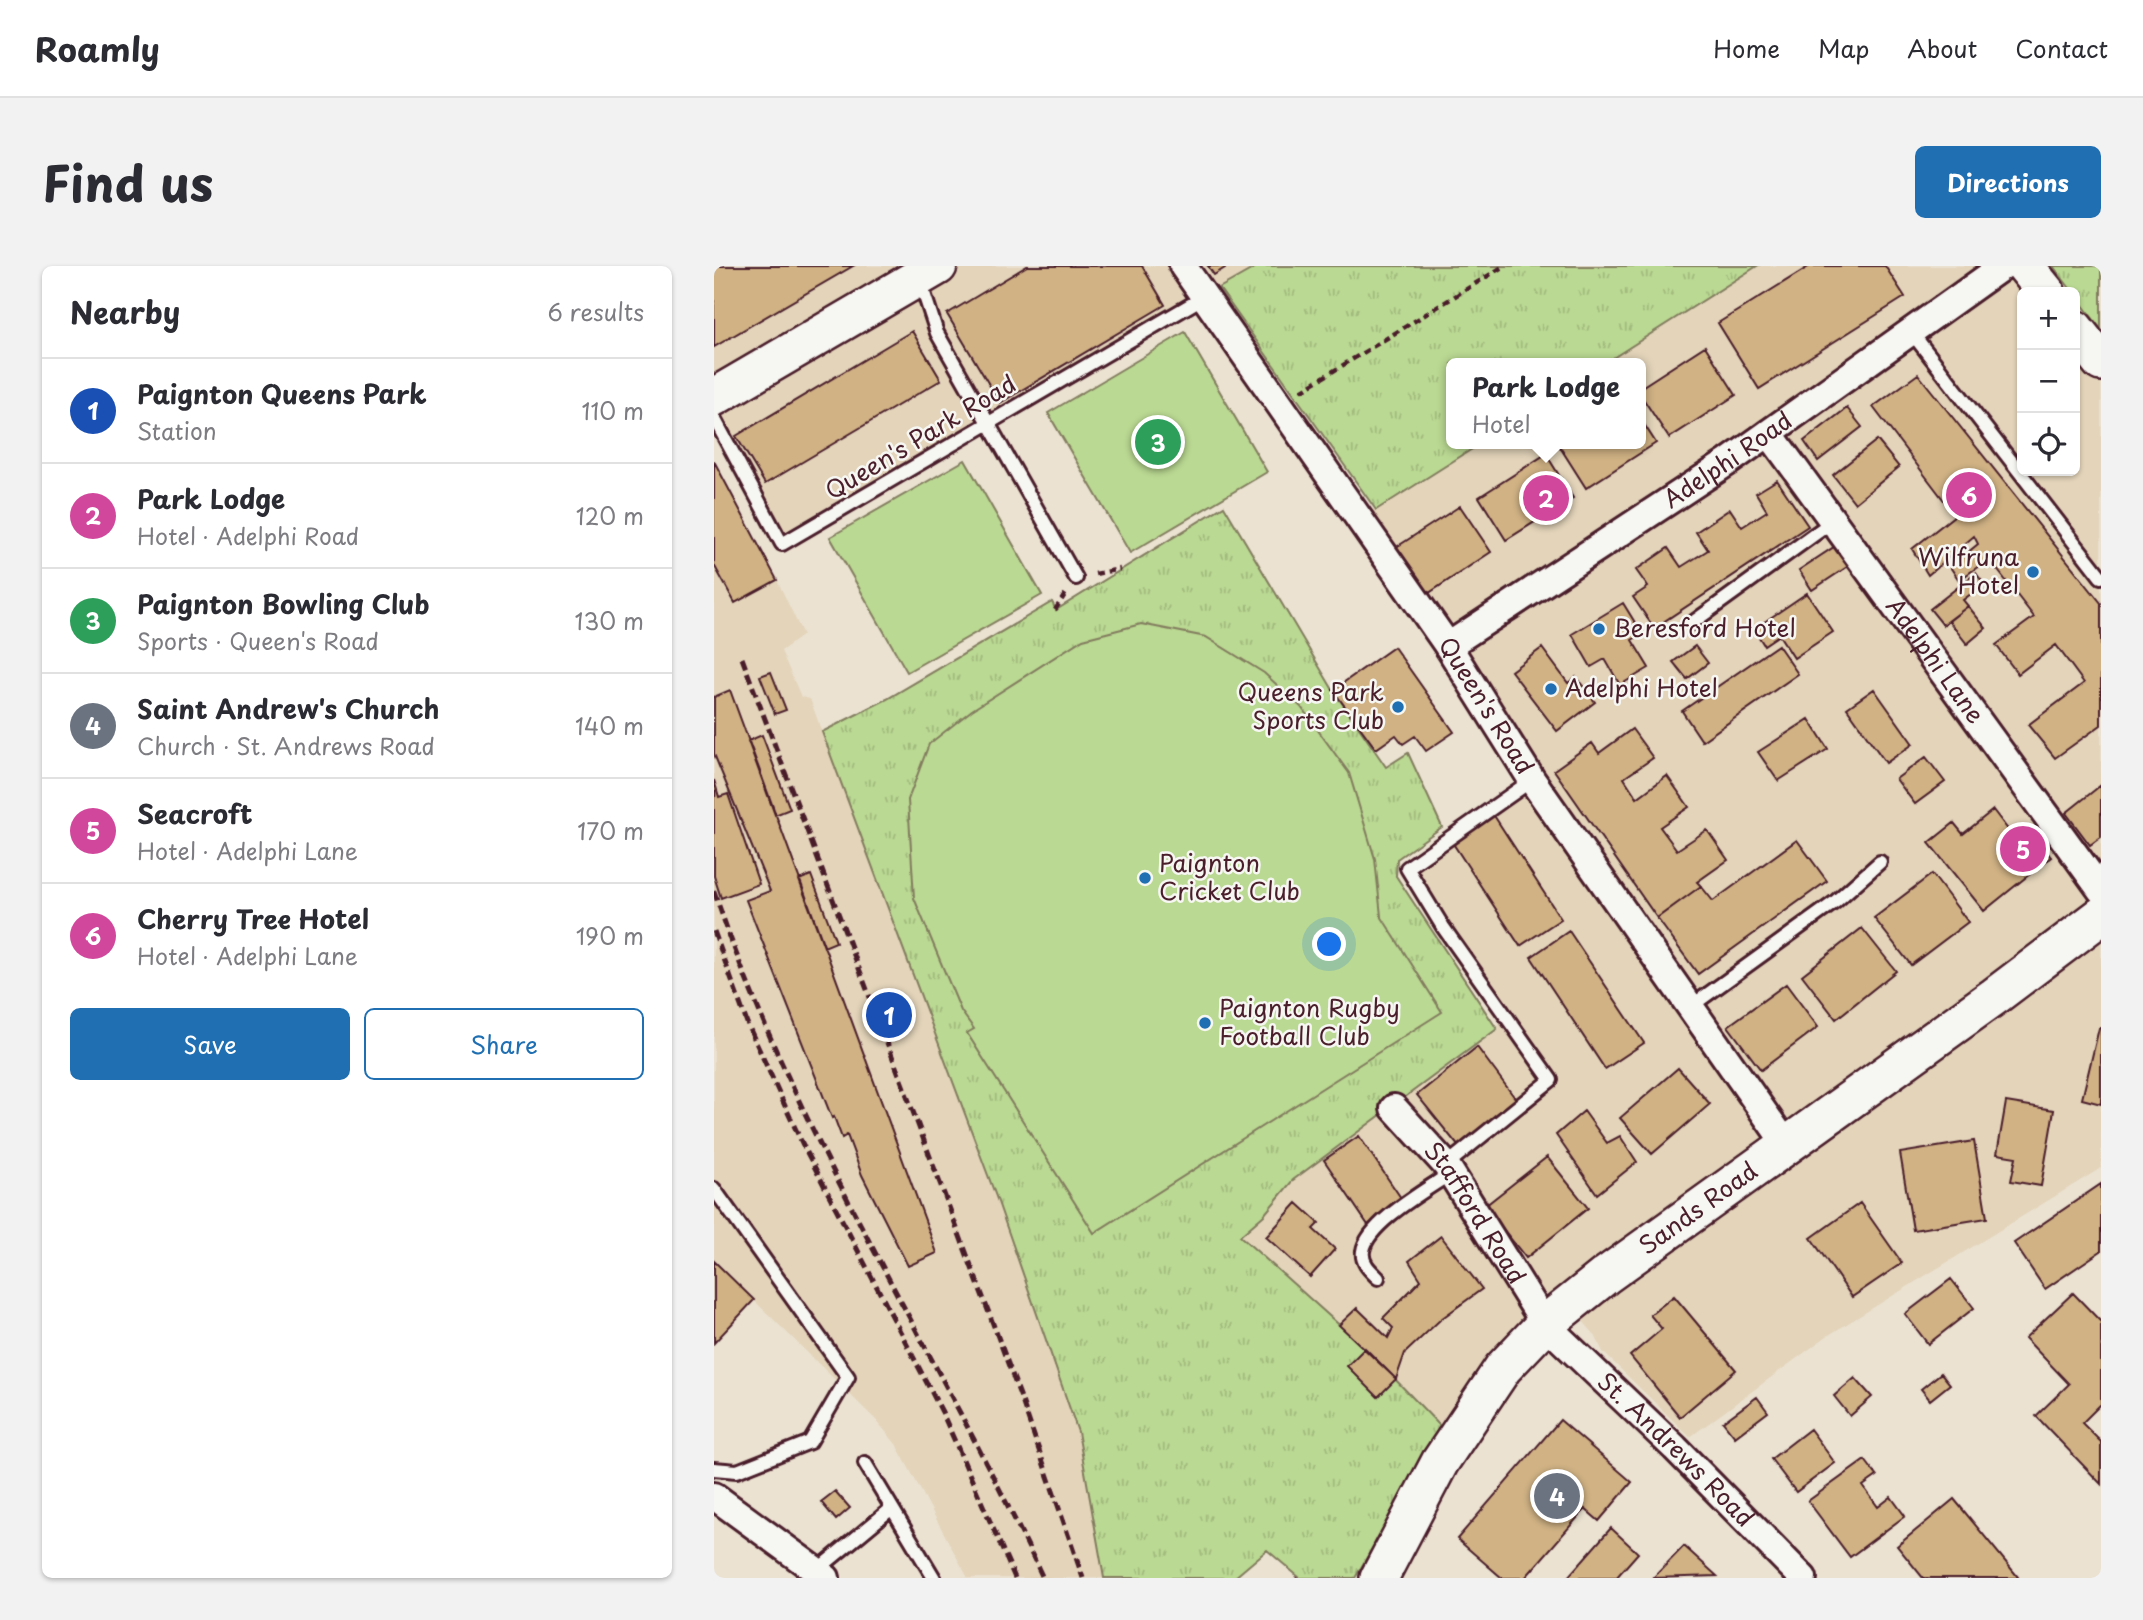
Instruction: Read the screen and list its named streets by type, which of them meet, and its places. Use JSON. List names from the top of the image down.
{
  "streets": {
    "main road": ["Sands Road"],
    "street": [
      "Adelphi Road",
      "Adelphi Lane",
      "Queen's Road",
      "Stafford Road",
      "St. Andrews Road"
    ],
    "lane": ["Queen's Park Road"]
  },
  "crossings": [
    ["Queen's Park Road", "Queen's Road"],
    ["Adelphi Road", "Adelphi Lane"],
    ["Adelphi Road", "Queen's Road"],
    ["Queen's Road", "Sands Road"],
    ["Sands Road", "Stafford Road"],
    ["Sands Road", "St. Andrews Road"],
    ["Stafford Road", "St. Andrews Road"]
  ],
  "places": [
    "Wilfruna Hotel",
    "Beresford Hotel",
    "Adelphi Hotel",
    "Queens Park Sports Club",
    "Paignton Cricket Club",
    "Paignton Rugby Football Club"
  ],
  "page": {
    "header": "Roamly",
    "nav": [
      "Home",
      "Map",
      "About",
      "Contact"
    ],
    "title": "Find us",
    "buttons": [
      "Directions",
      ["Save", "Share"]
    ],
    "heading": ["Nearby", "6 results"],
    "map_buttons": ["+", "−"],
    "list": [
      {
        "mark": "1",
        "name": "Paignton Queens Park",
        "note": "Station",
        "value": "110 m"
      },
      {
        "mark": "2",
        "name": "Park Lodge",
        "note": "Hotel · Adelphi Road",
        "value": "120 m"
      },
      {
        "mark": "3",
        "name": "Paignton Bowling Club",
        "note": "Sports · Queen's Road",
        "value": "130 m"
      },
      {
        "mark": "4",
        "name": "Saint Andrew's Church",
        "note": "Church · St. Andrews Road",
        "value": "140 m"
      },
      {
        "mark": "5",
        "name": "Seacroft",
        "note": "Hotel · Adelphi Lane",
        "value": "170 m"
      },
      {
        "mark": "6",
        "name": "Cherry Tree Hotel",
        "note": "Hotel · Adelphi Lane",
        "value": "190 m"
      }
    ],
    "popup": ["Park Lodge", "Hotel"],
    "pins": [
      "3",
      "6",
      "2",
      "5",
      "1",
      "4"
    ]
  }
}
